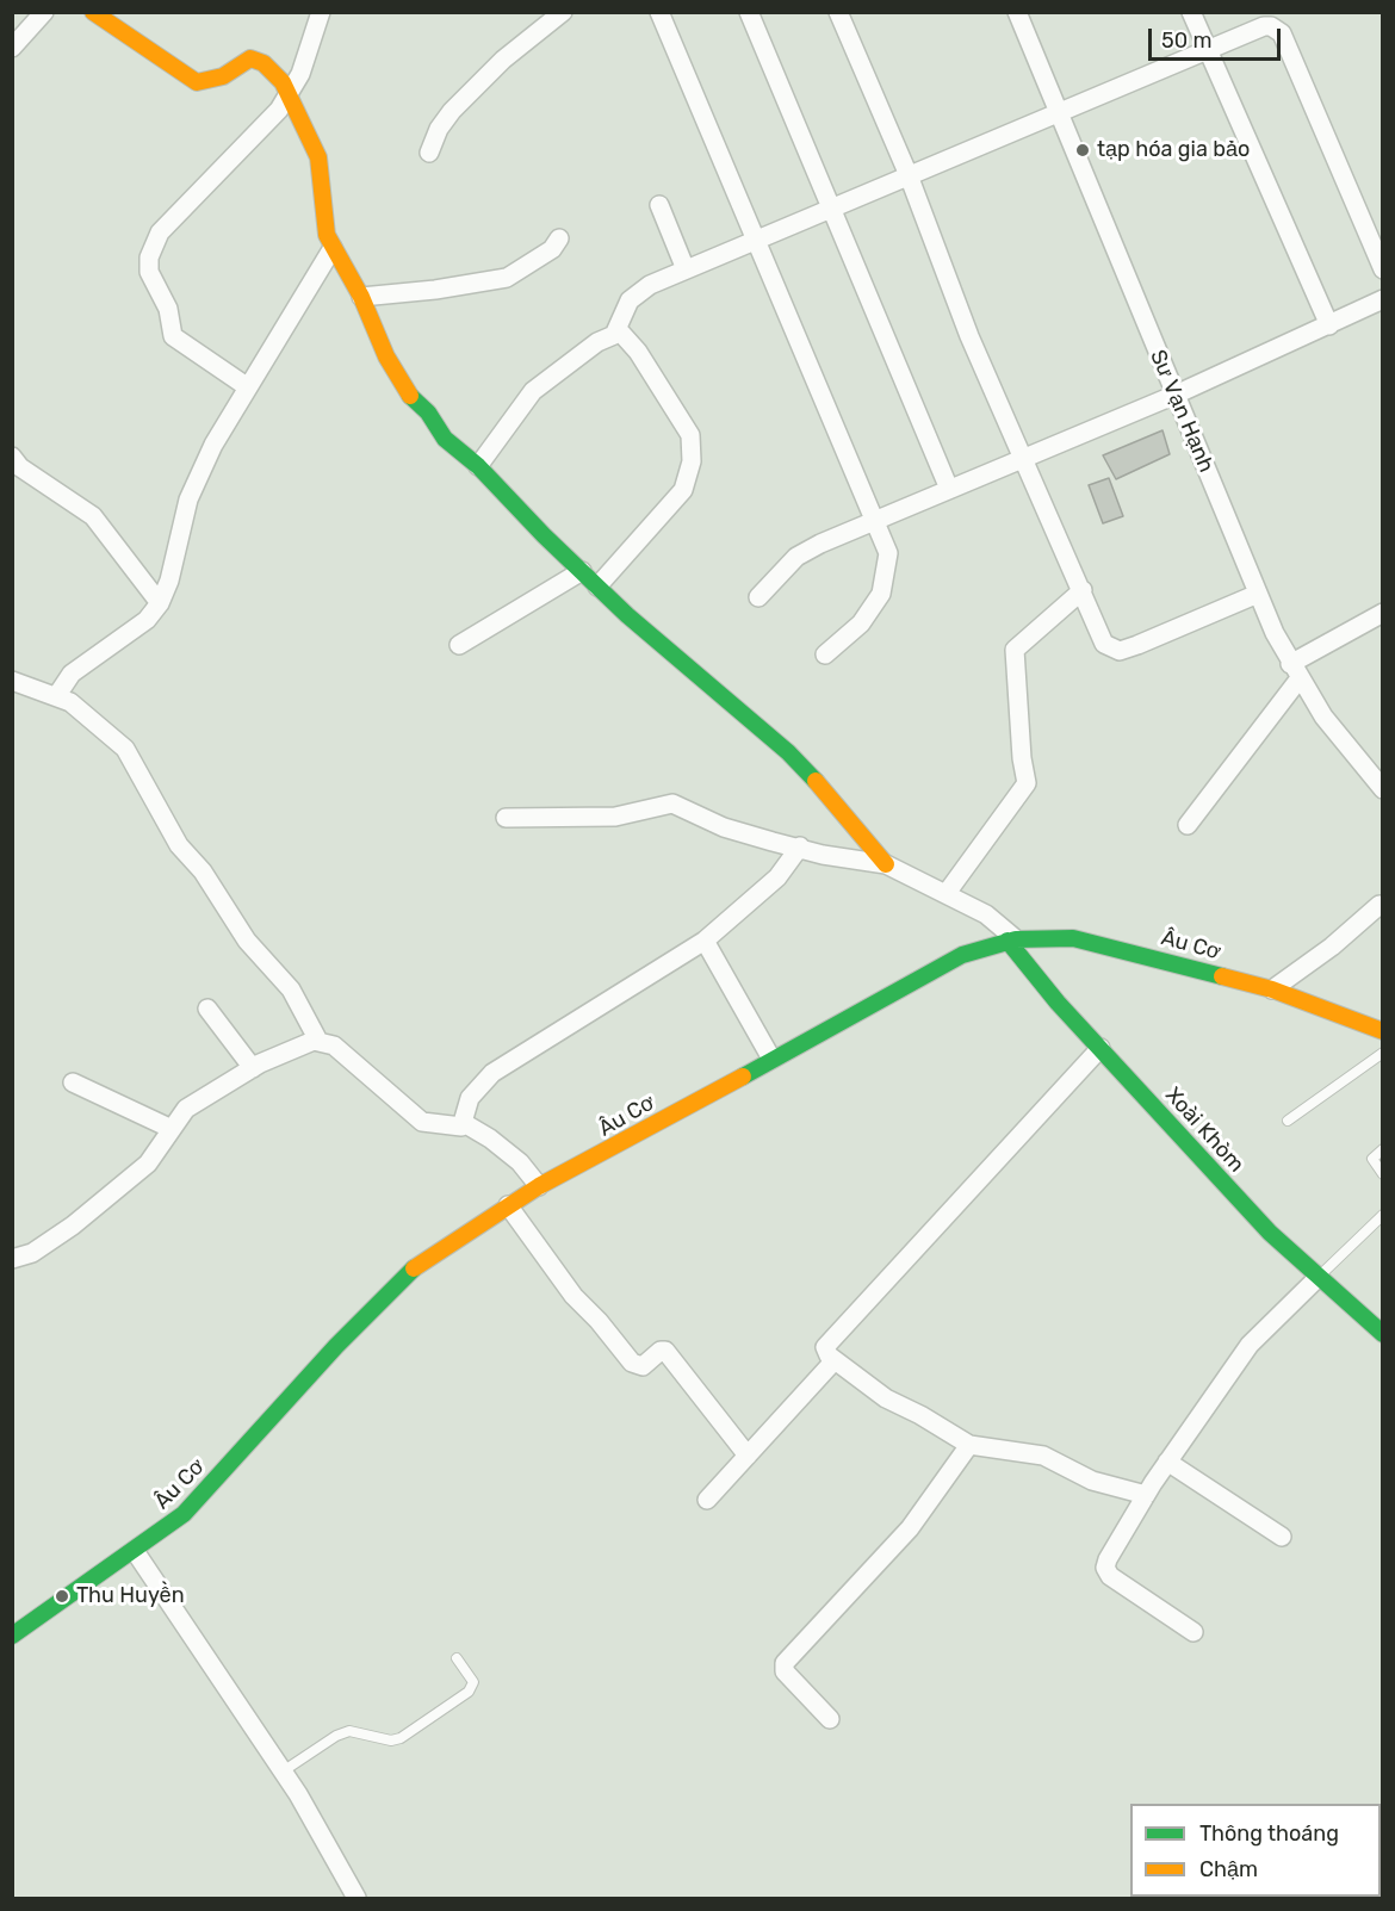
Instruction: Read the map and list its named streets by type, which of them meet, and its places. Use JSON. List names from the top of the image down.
{
  "streets": {
    "street": ["Sư Vạn Hạnh", "Âu Cơ", "Xoài Khòm"]
  },
  "crossings": [
    ["Âu Cơ", "Xoài Khòm"]
  ],
  "places": ["tạp hóa gia bảo", "Thu Huyền"],
  "legend": ["Thông thoáng", "Chậm"],
  "scale_bar": "50 m"
}
